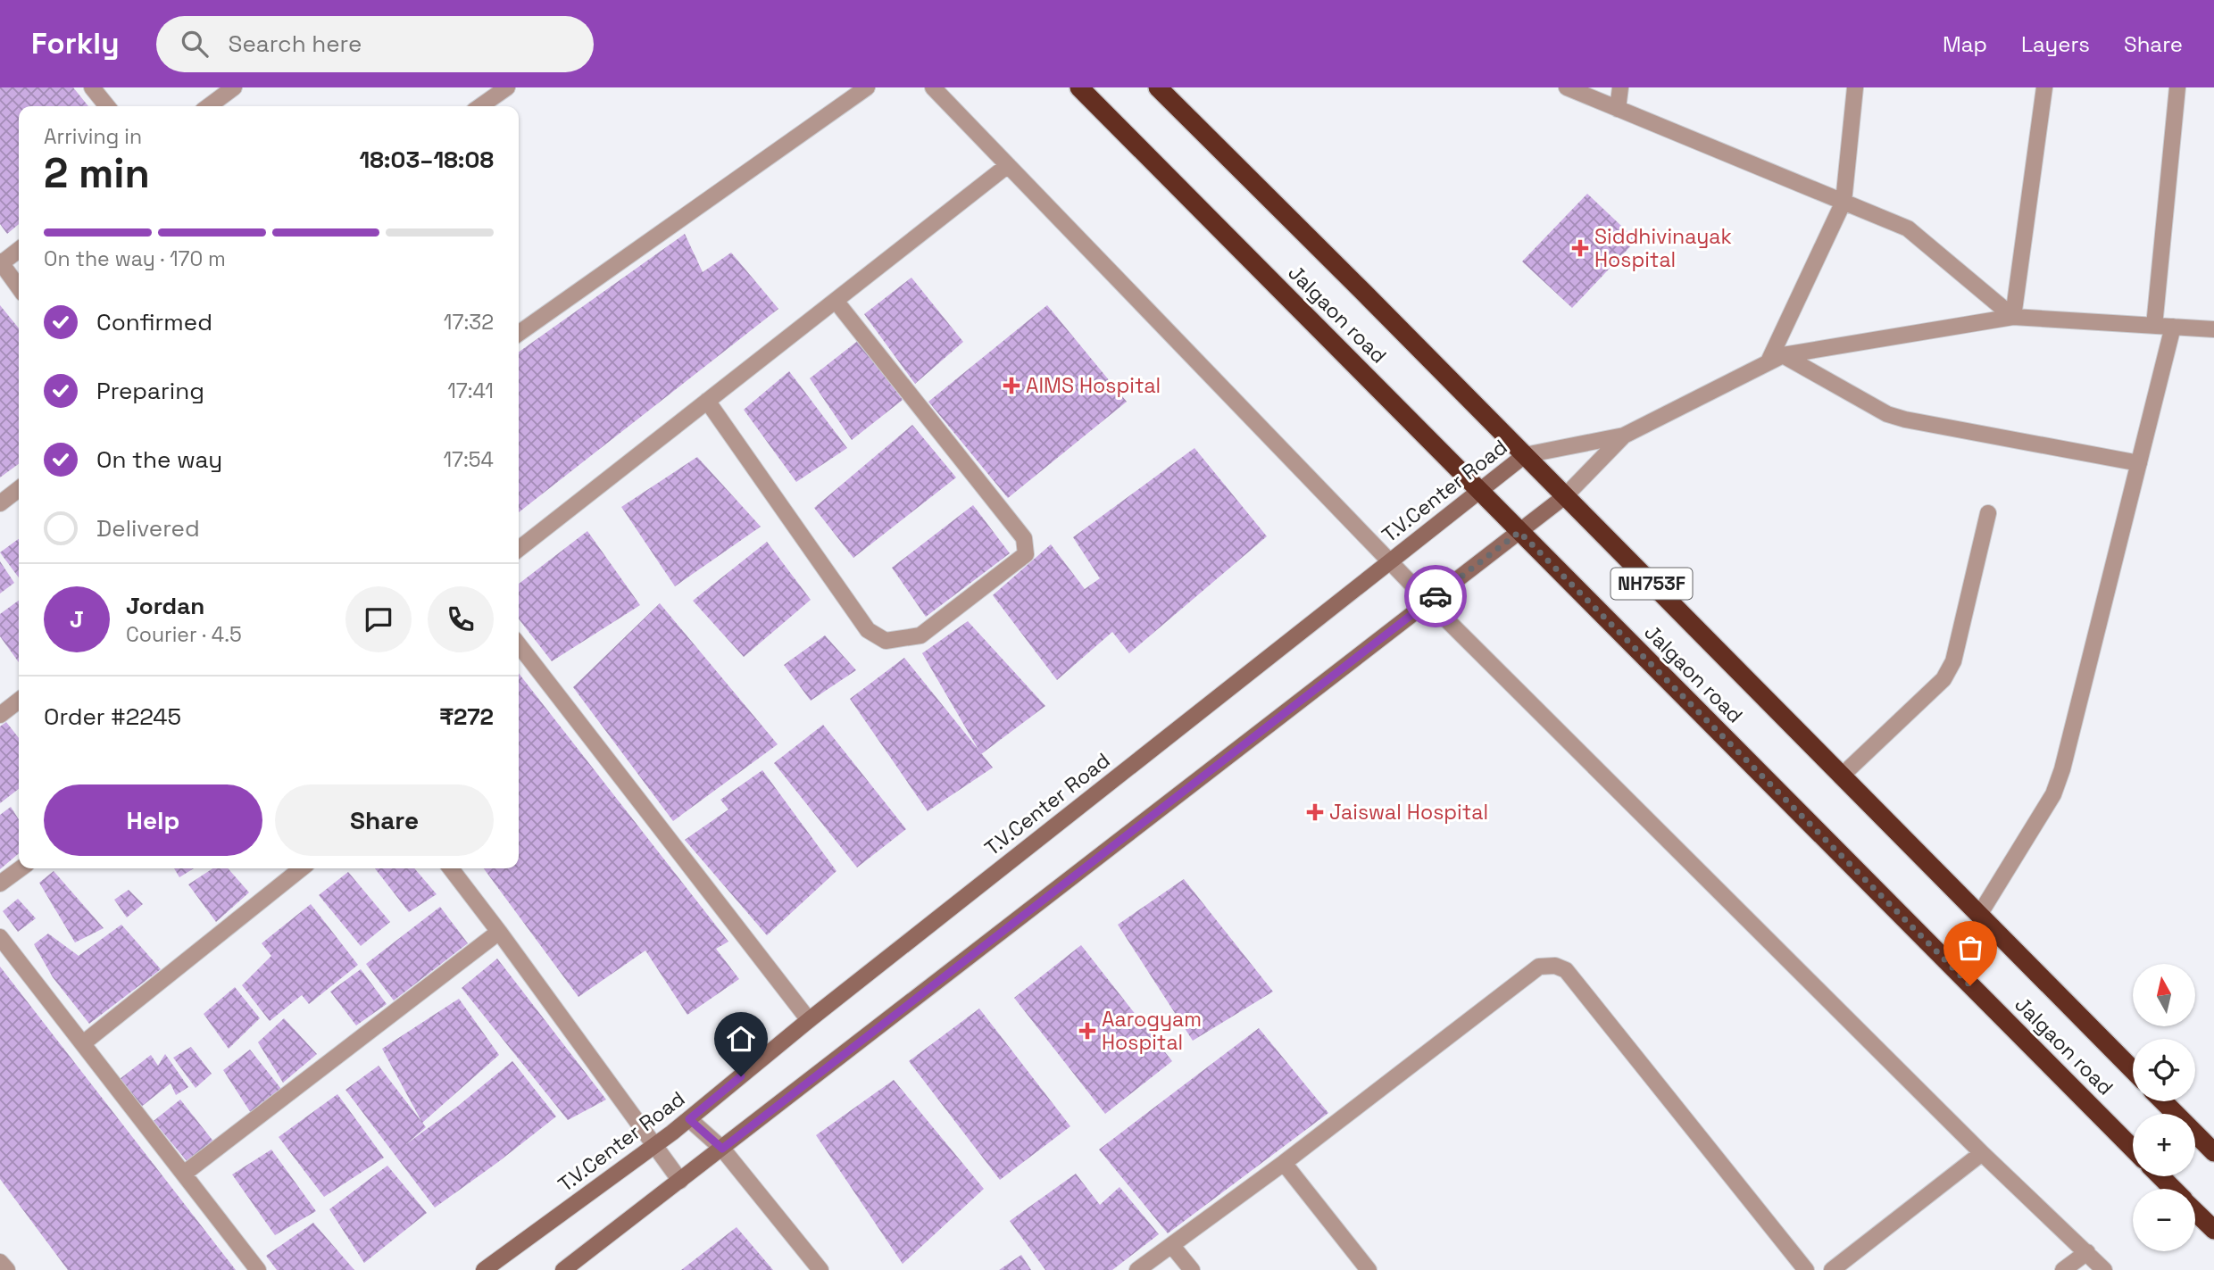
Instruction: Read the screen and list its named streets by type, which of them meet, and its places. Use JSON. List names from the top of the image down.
{
  "streets": {
    "highway": ["Jalgaon road", "NH753F"],
    "street": ["T.V.Center Road"]
  },
  "crossings": [
    ["Jalgaon road", "T.V.Center Road"]
  ],
  "places": {
    "health": [
      "Siddhivinayak Hospital",
      "AIMS Hospital",
      "Jaiswal Hospital",
      "Aarogyam Hospital"
    ]
  },
  "north": "top",
  "page": {
    "header": "Forkly",
    "search": "Search here",
    "nav": ["Map", "Layers", "Share"],
    "heading": ["2 min", "Arriving in", "18:03–18:08"],
    "panel": [
      "Jordan",
      "Courier · 4.5",
      "Order #2245",
      "₹272"
    ],
    "bar": "On the way · 170 m",
    "list": [
      ["Confirmed", "17:32"],
      ["Preparing", "17:41"],
      ["On the way", "17:54"],
      "Delivered"
    ],
    "round": "J",
    "buttons": ["Help", "Share"],
    "map_buttons": ["+", "−"]
  }
}
